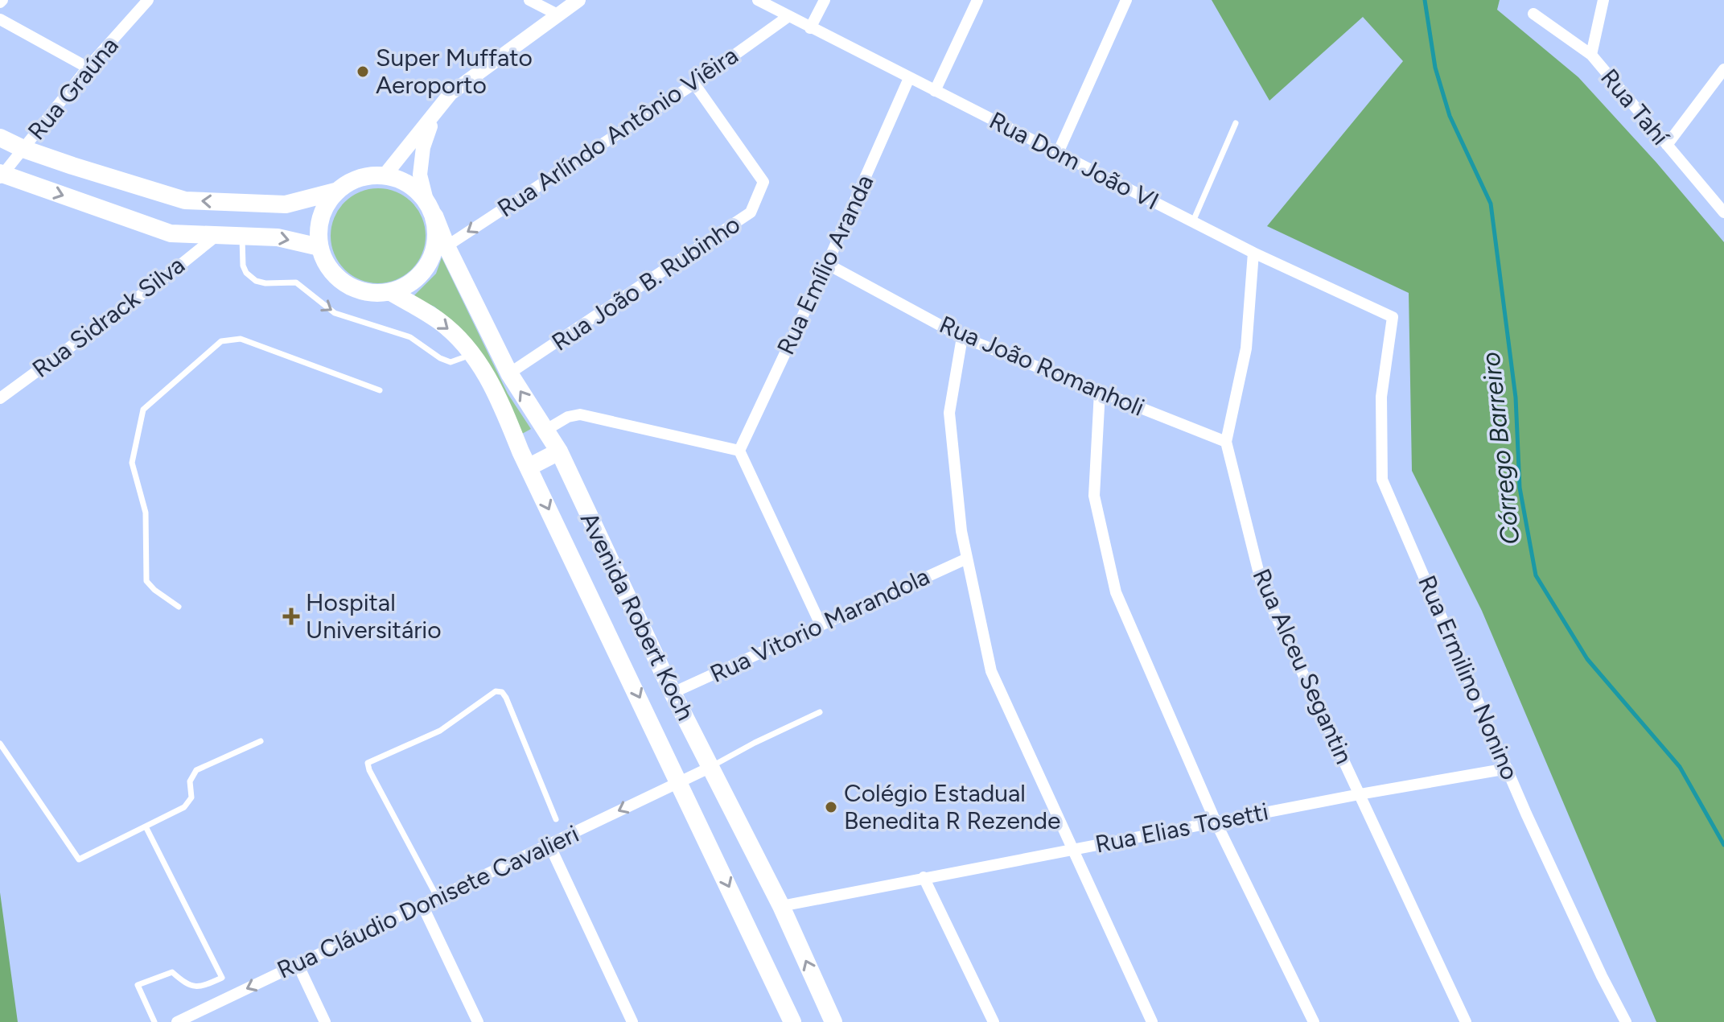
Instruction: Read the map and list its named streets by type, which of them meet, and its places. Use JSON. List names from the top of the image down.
{
  "streets": {
    "main road": ["Avenida Robert Koch"],
    "street": [
      "Rua Graúna",
      "Rua Tahí",
      "Rua Arlíndo Antônio Viêira",
      "Rua Dom João VI",
      "Rua Emílio Aranda",
      "Rua João B. Rubinho",
      "Rua Sidrack Silva",
      "Rua João Romanholi",
      "Rua Vitorio Marandola",
      "Rua Alceu Segantin",
      "Rua Ermilino Nonino",
      "Rua Elias Tosetti",
      "Rua Cláudio Donisete Cavalieri"
    ]
  },
  "crossings": [
    ["Rua Arlíndo Antônio Viêira", "Rua Dom João VI"],
    ["Rua Arlíndo Antônio Viêira", "Rua João B. Rubinho"],
    ["Rua Arlíndo Antônio Viêira", "Avenida Robert Koch"],
    ["Rua Dom João VI", "Rua Emílio Aranda"],
    ["Rua Dom João VI", "Rua Alceu Segantin"],
    ["Rua Dom João VI", "Rua Ermilino Nonino"],
    ["Rua Emílio Aranda", "Rua João Romanholi"],
    ["Rua João B. Rubinho", "Avenida Robert Koch"],
    ["Rua João Romanholi", "Rua Alceu Segantin"],
    ["Avenida Robert Koch", "Rua Vitorio Marandola"],
    ["Avenida Robert Koch", "Rua Elias Tosetti"],
    ["Avenida Robert Koch", "Rua Cláudio Donisete Cavalieri"],
    ["Rua Alceu Segantin", "Rua Elias Tosetti"],
    ["Rua Ermilino Nonino", "Rua Elias Tosetti"]
  ],
  "one_way": ["Rua Arlíndo Antônio Viêira", "Rua Cláudio Donisete Cavalieri"],
  "water": ["Córrego Barreiro"],
  "places": {
    "other": ["Super Muffato Aeroporto", "Colégio Estadual Benedita R Rezende"],
    "health": ["Hospital Universitário"]
  }
}
